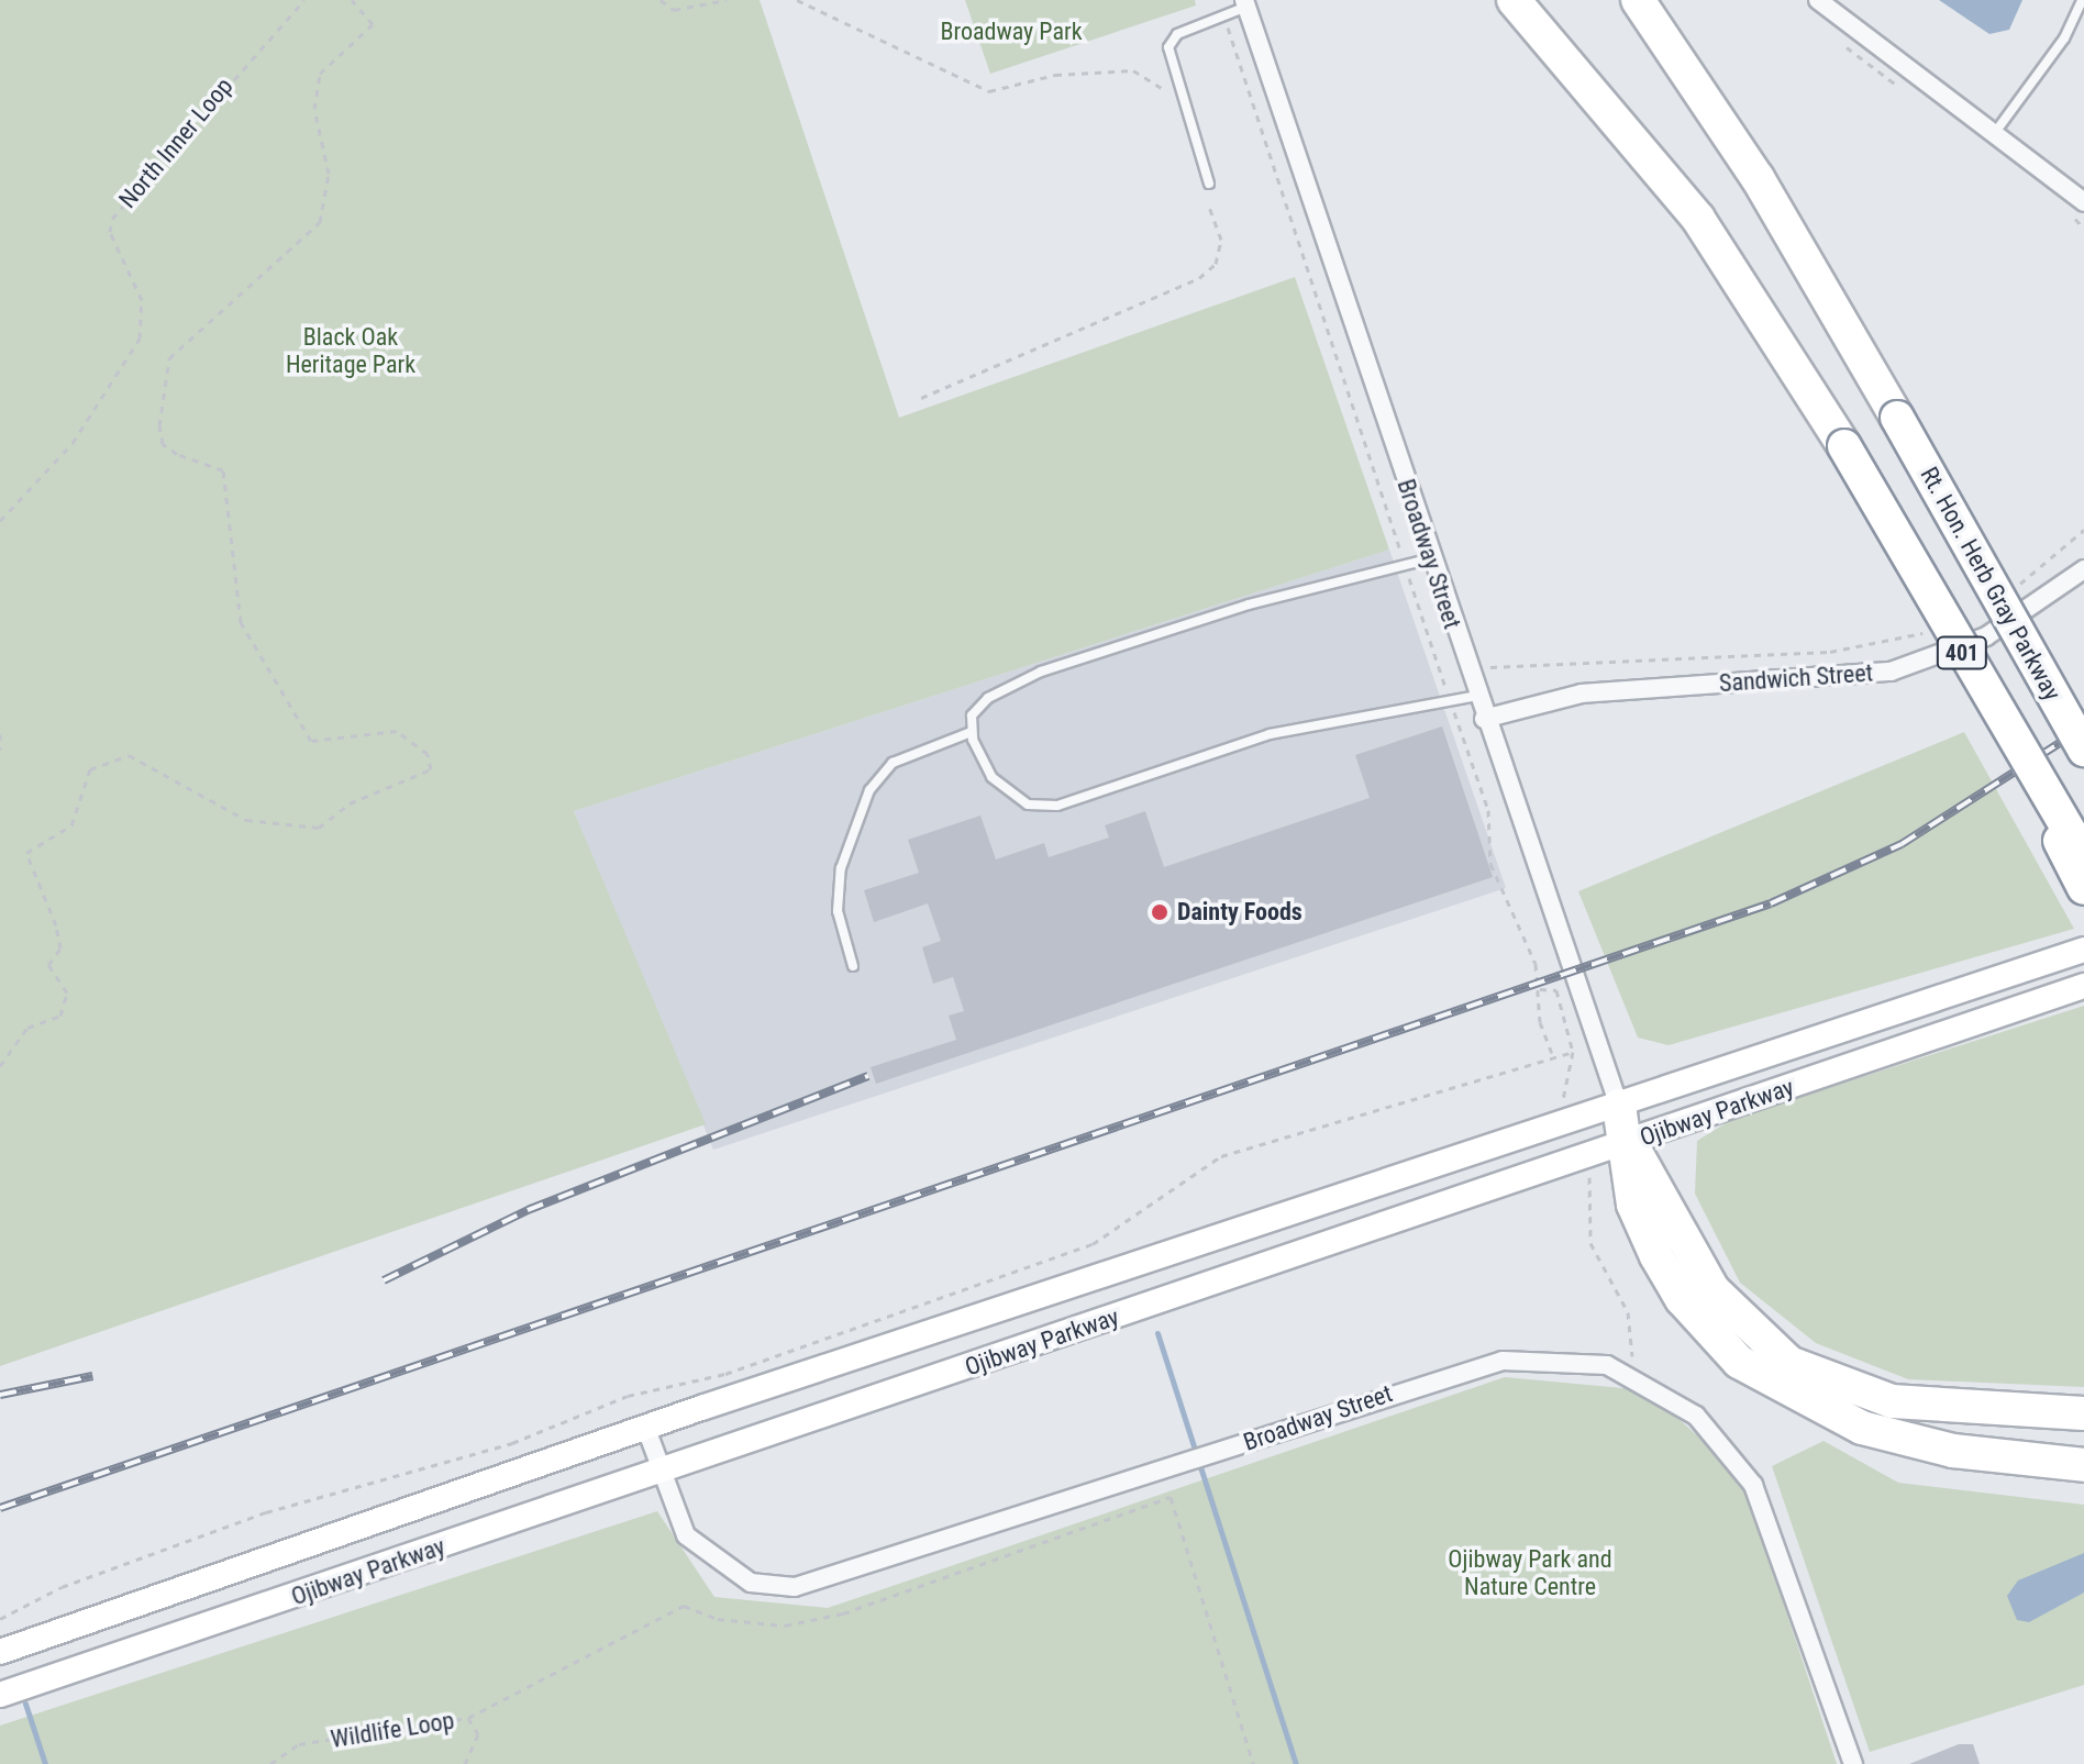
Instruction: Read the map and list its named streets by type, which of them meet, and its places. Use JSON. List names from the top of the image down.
{
  "streets": {
    "highway": ["Rt. Hon. Herb Gray Parkway", "401"],
    "main road": ["Ojibway Parkway"],
    "street": ["Broadway Street", "Sandwich Street"],
    "path": ["North Inner Loop", "Wildlife Loop"]
  },
  "crossings": [
    ["Broadway Street", "Sandwich Street"],
    ["Broadway Street", "Ojibway Parkway"]
  ],
  "parks": ["Broadway Park", "Black Oak Heritage Park", "Ojibway Park and Nature Centre"],
  "places": ["Dainty Foods"]
}
